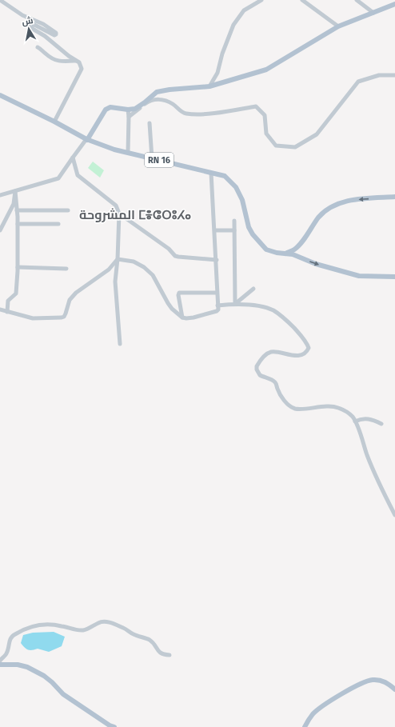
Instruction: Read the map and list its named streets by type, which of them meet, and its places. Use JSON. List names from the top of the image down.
{
  "streets": {
    "main road": ["RN 16"]
  },
  "districts": ["المشروحة ⵎⴻⵛⵔⵓⵃⴰ"],
  "north": "top"
}
